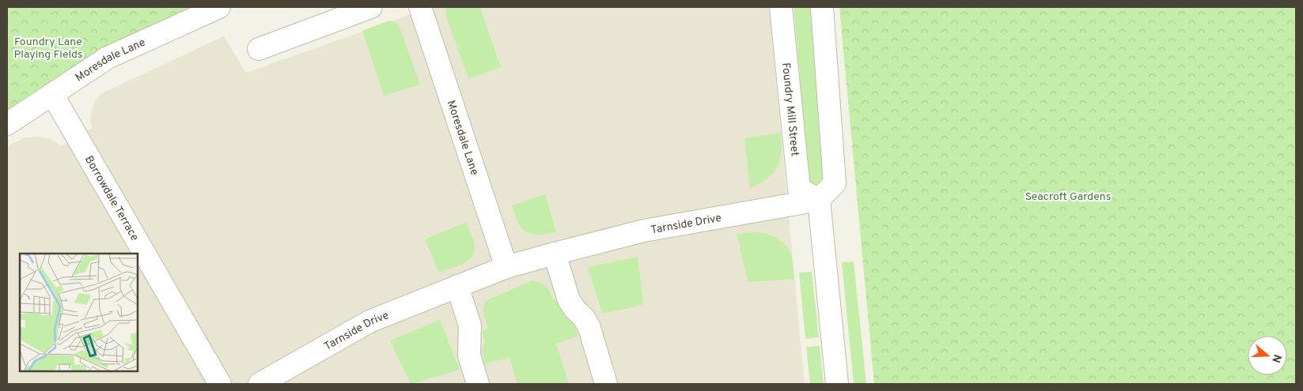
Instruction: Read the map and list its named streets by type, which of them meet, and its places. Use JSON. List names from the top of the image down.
{
  "streets": {
    "street": [
      "Moresdale Lane",
      "Foundry Mill Street",
      "Borrowdale Terrace",
      "Tarnside Drive"
    ]
  },
  "crossings": [
    ["Moresdale Lane", "Borrowdale Terrace"],
    ["Moresdale Lane", "Tarnside Drive"],
    ["Foundry Mill Street", "Tarnside Drive"]
  ],
  "parks": ["Foundry Lane Playing Fields", "Seacroft Gardens"],
  "north": "right"
}
